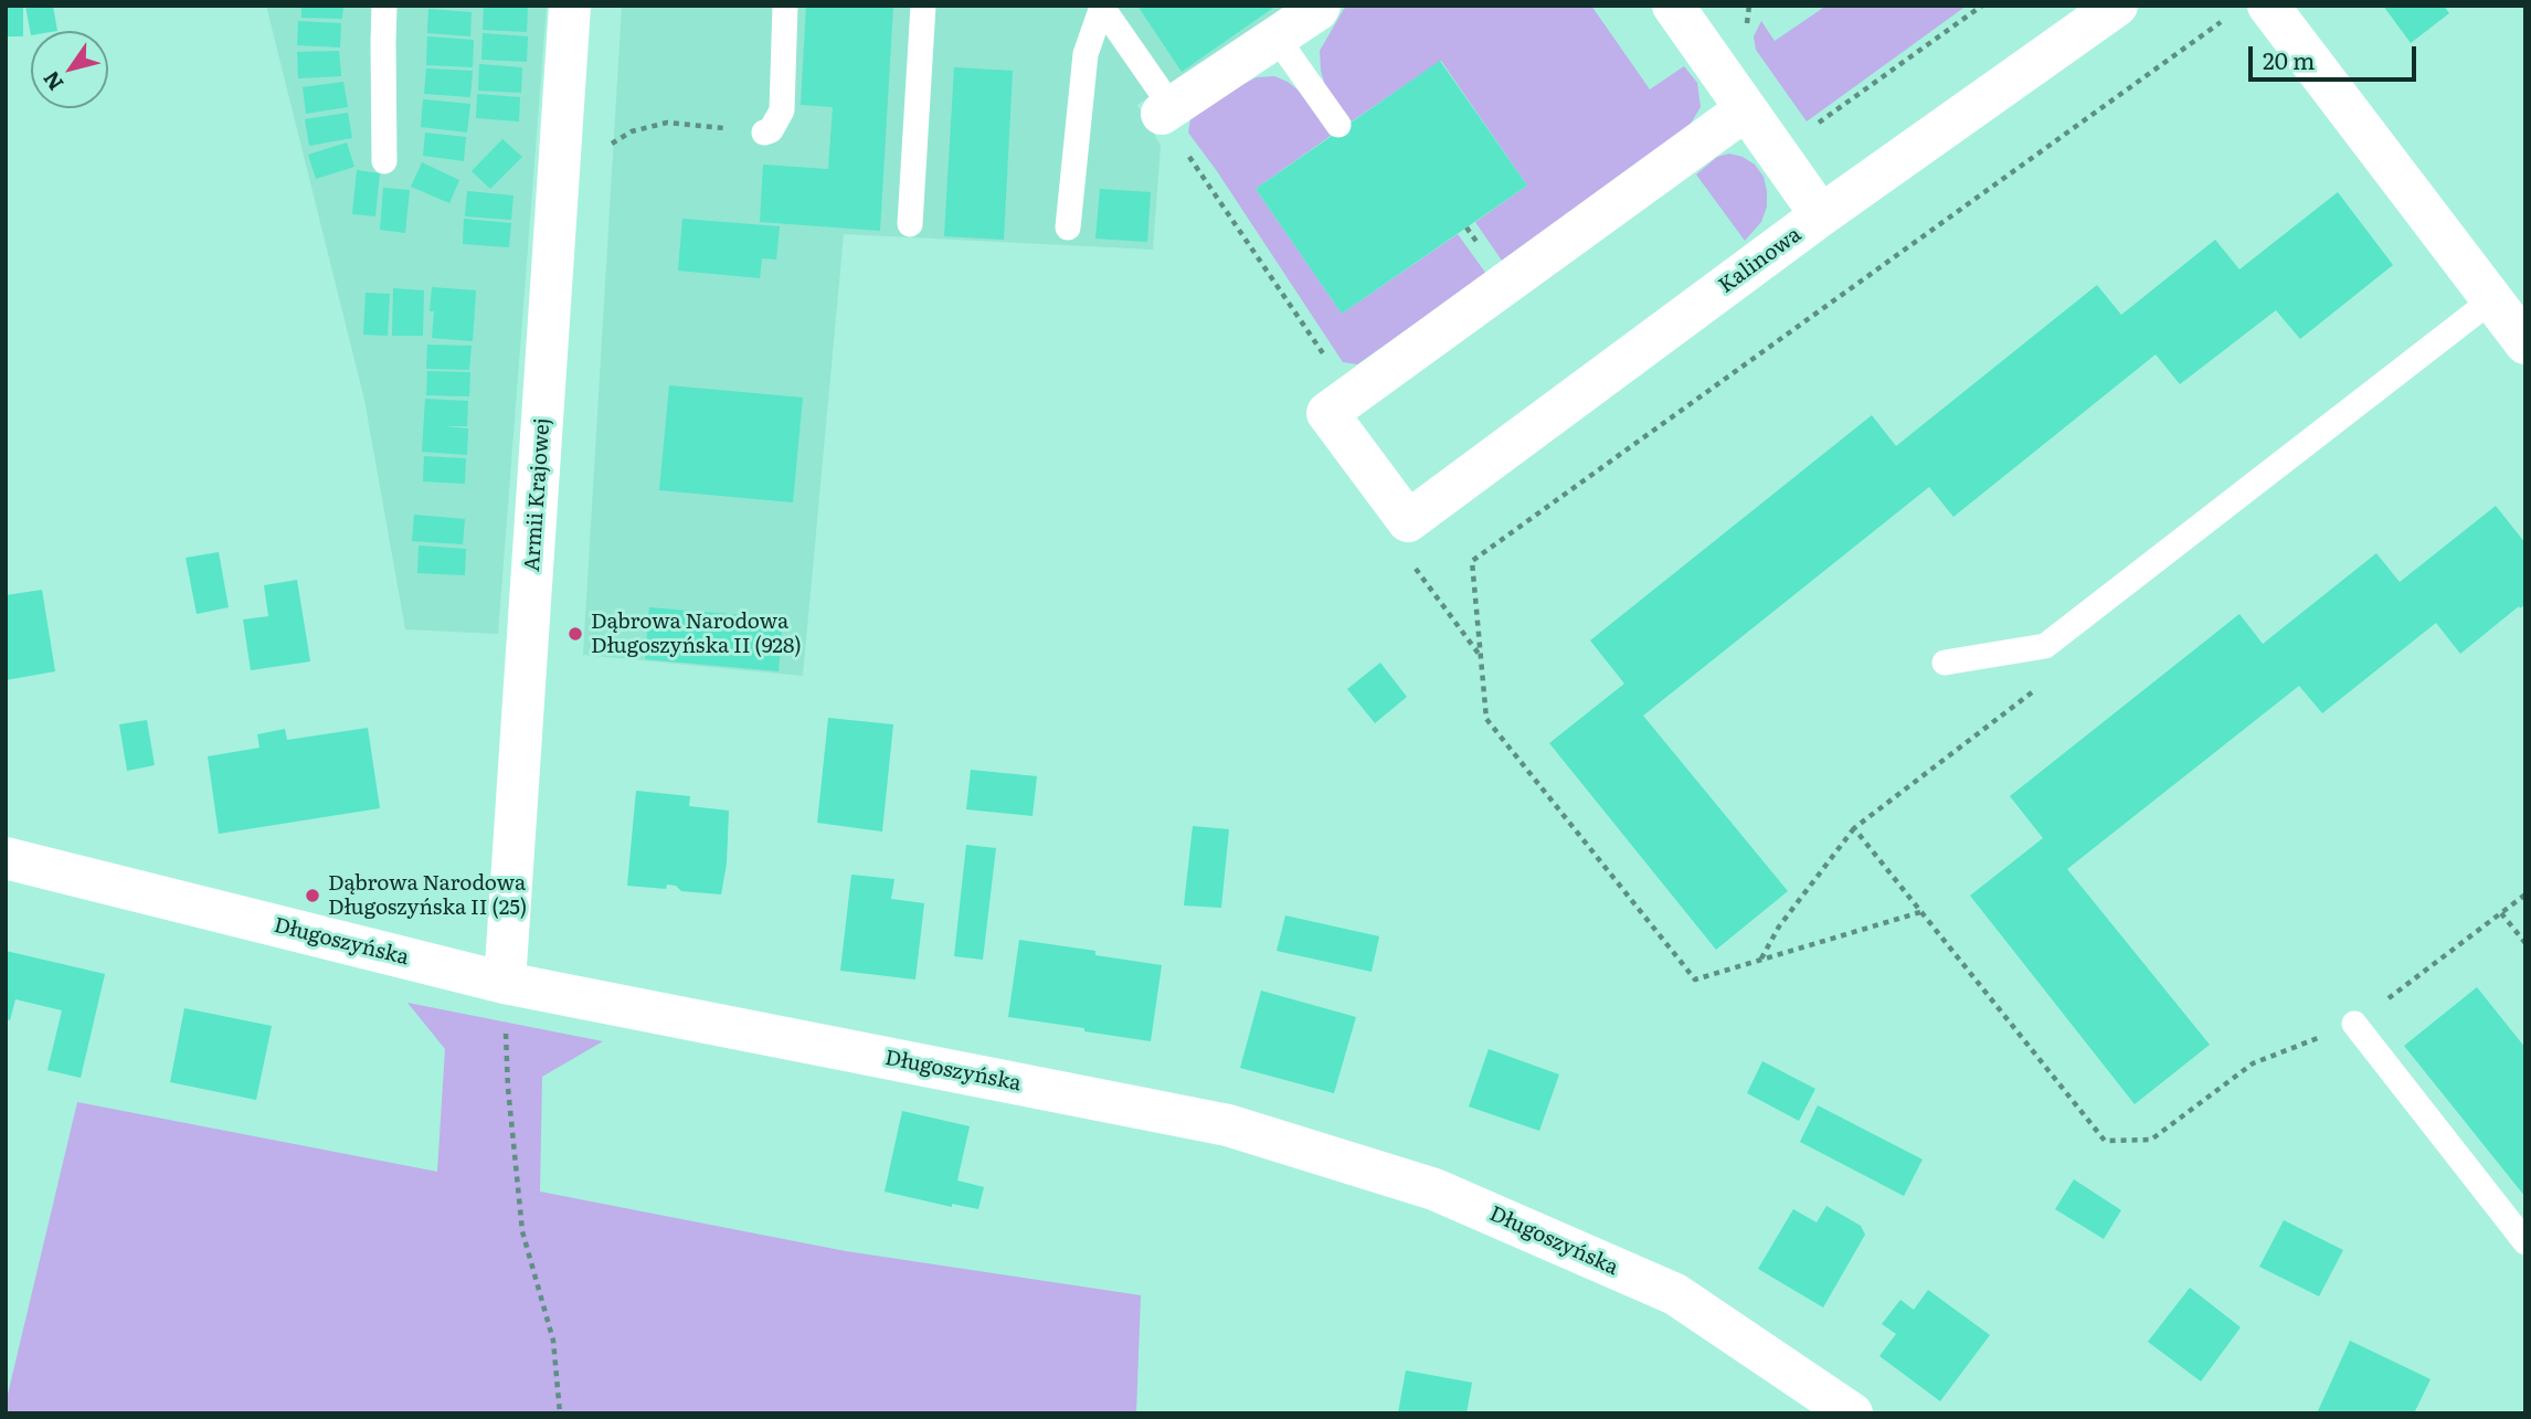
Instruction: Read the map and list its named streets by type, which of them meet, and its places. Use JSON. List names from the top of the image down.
{
  "streets": {
    "street": ["Kalinowa", "Armii Krajowej", "Długoszyńska"]
  },
  "crossings": [
    ["Armii Krajowej", "Długoszyńska"]
  ],
  "places": ["Dąbrowa Narodowa Długoszyńska II (928)", "Dąbrowa Narodowa Długoszyńska II (25)"],
  "scale_bar": "20 m",
  "north": "bottom left"
}
